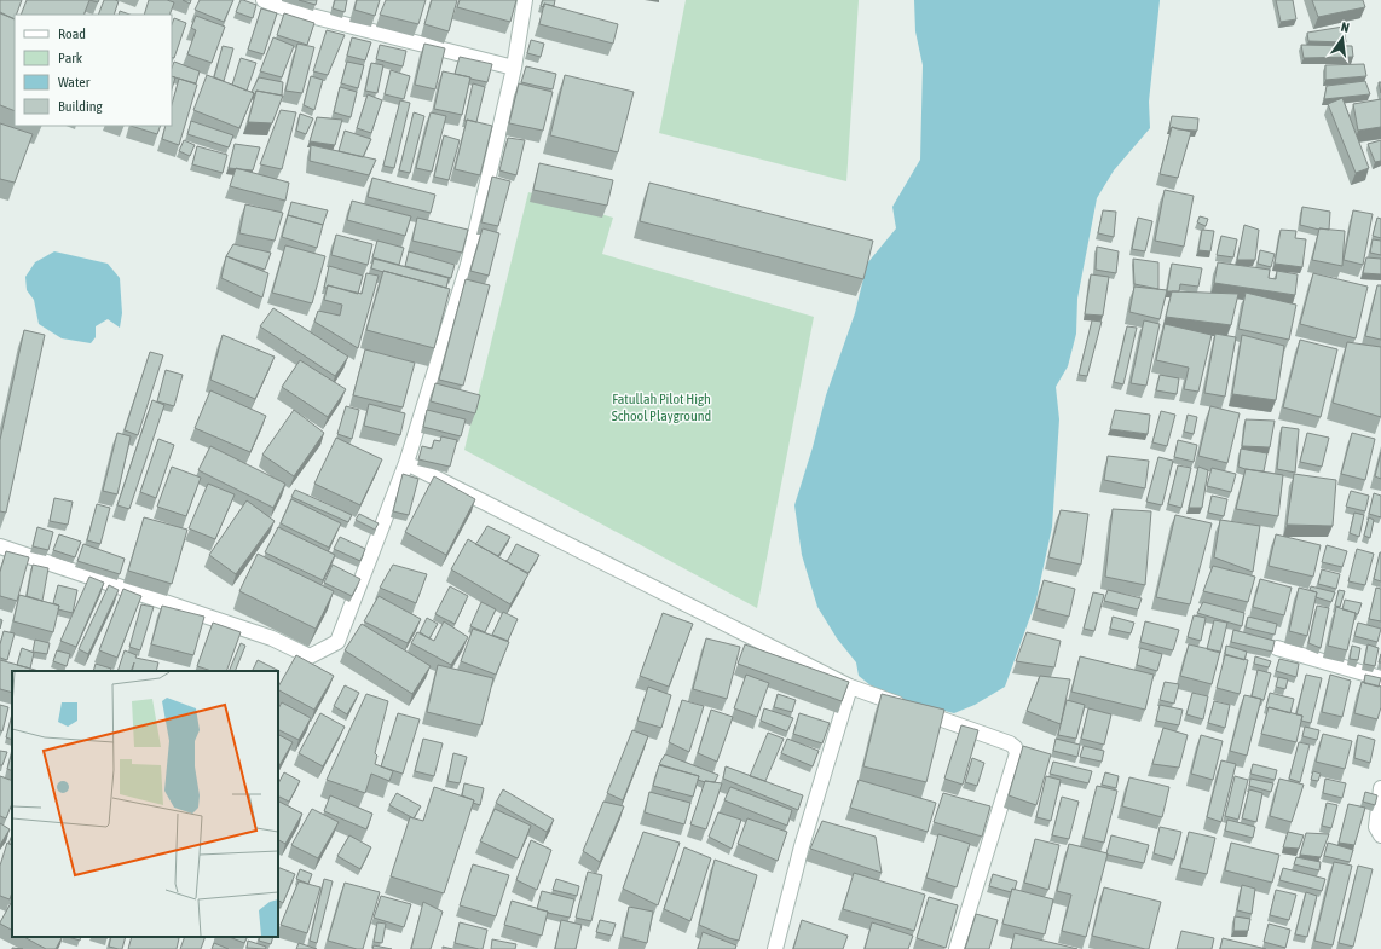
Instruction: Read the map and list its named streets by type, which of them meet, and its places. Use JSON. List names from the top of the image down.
{
  "parks": ["Fatullah Pilot High School Playground"],
  "legend": [
    "Road",
    "Park",
    "Water",
    "Building"
  ],
  "north": "top"
}
